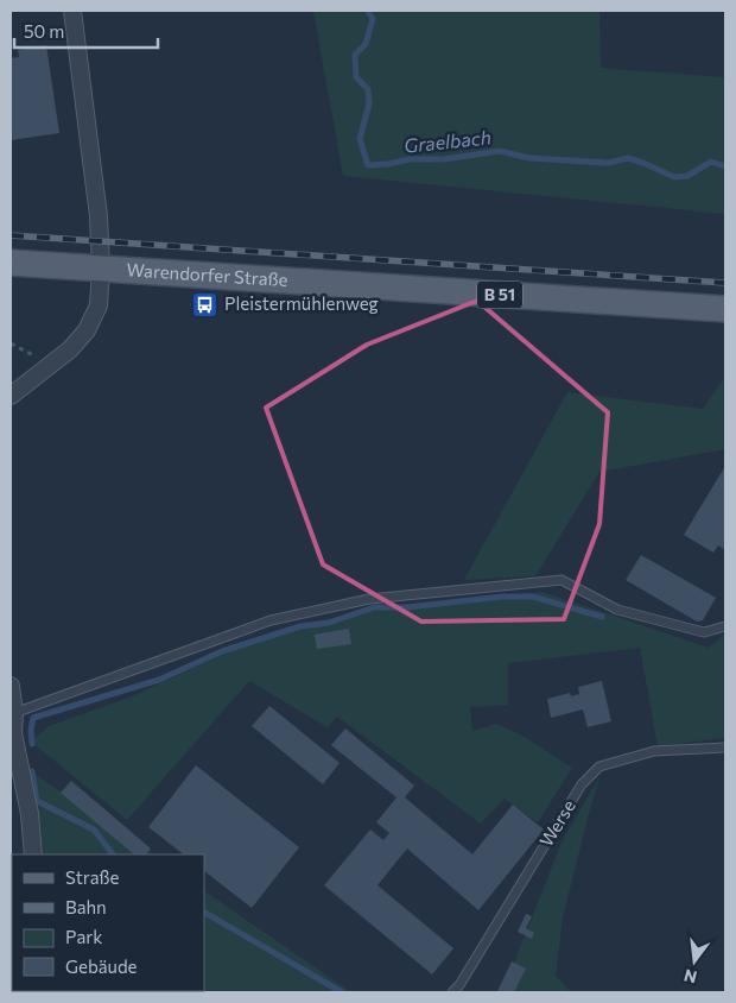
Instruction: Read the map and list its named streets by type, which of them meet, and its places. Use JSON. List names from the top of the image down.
{
  "streets": {
    "main road": ["Warendorfer Straße", "B 51"],
    "lane": ["Werse"]
  },
  "water": ["Graelbach"],
  "places": {
    "bus stop": ["Pleistermühlenweg"]
  },
  "legend": [
    "Straße",
    "Bahn",
    "Park",
    "Gebäude"
  ],
  "scale_bar": "50 m",
  "north": "bottom"
}
